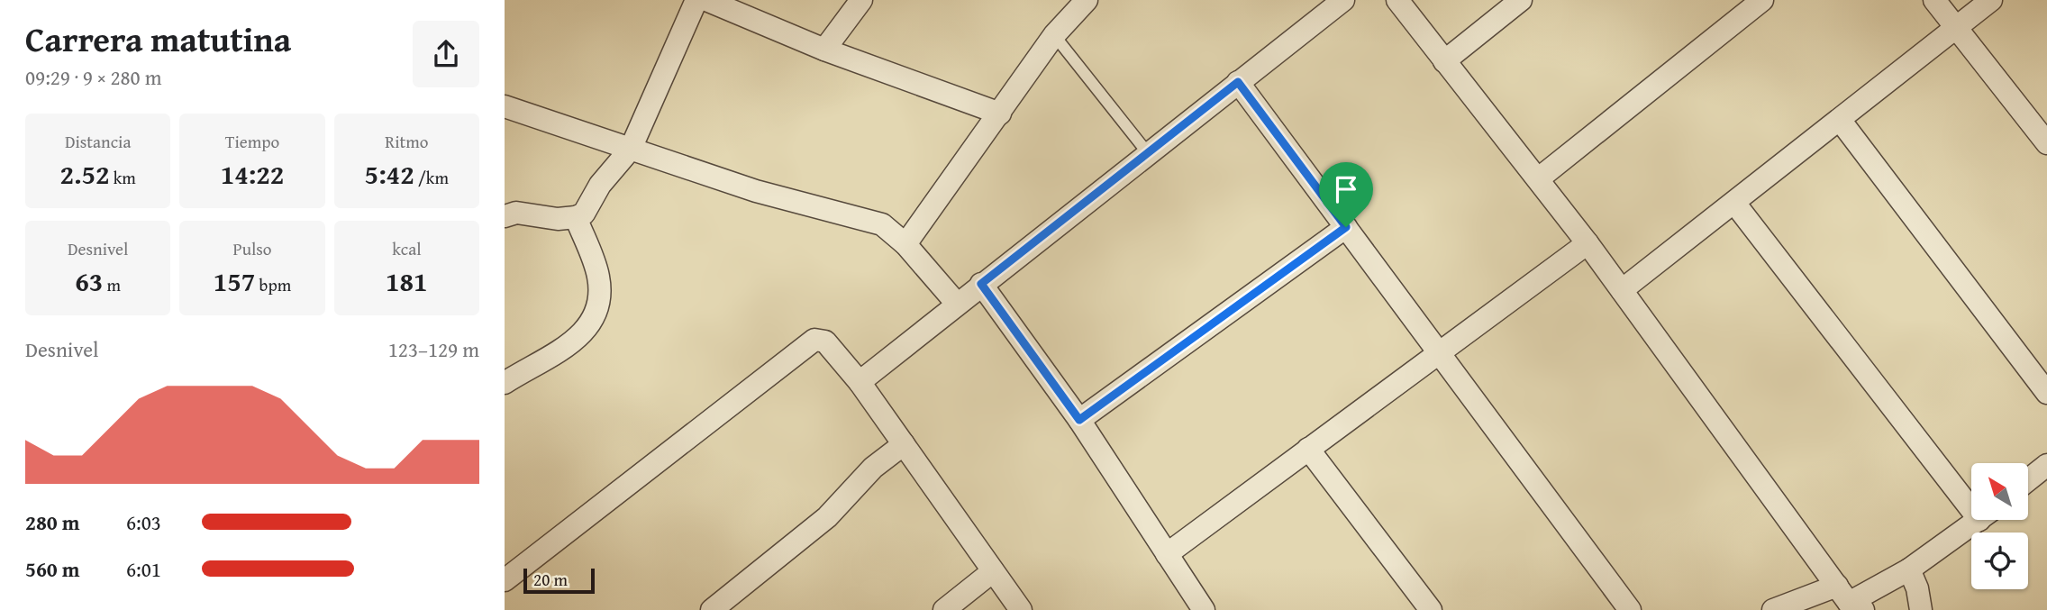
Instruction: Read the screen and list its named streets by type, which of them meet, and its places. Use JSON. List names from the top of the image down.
{
  "scale_bar": "20 m",
  "north": "top left",
  "page": {
    "heading": ["Carrera matutina", "09:29 · 9 × 280 m"],
    "stats": [
      ["Distancia", "2.52 km"],
      ["Tiempo", "14:22"],
      ["Ritmo", "5:42 /km"],
      ["Desnivel", "63 m"],
      ["Pulso", "157 bpm"],
      ["kcal", "181"]
    ],
    "chart": ["Desnivel", "123–129 m"],
    "list": [
      {
        "name": "280 m",
        "note": "6:03"
      },
      {
        "name": "560 m",
        "note": "6:01"
      }
    ],
    "scale": "20 m"
  }
}
